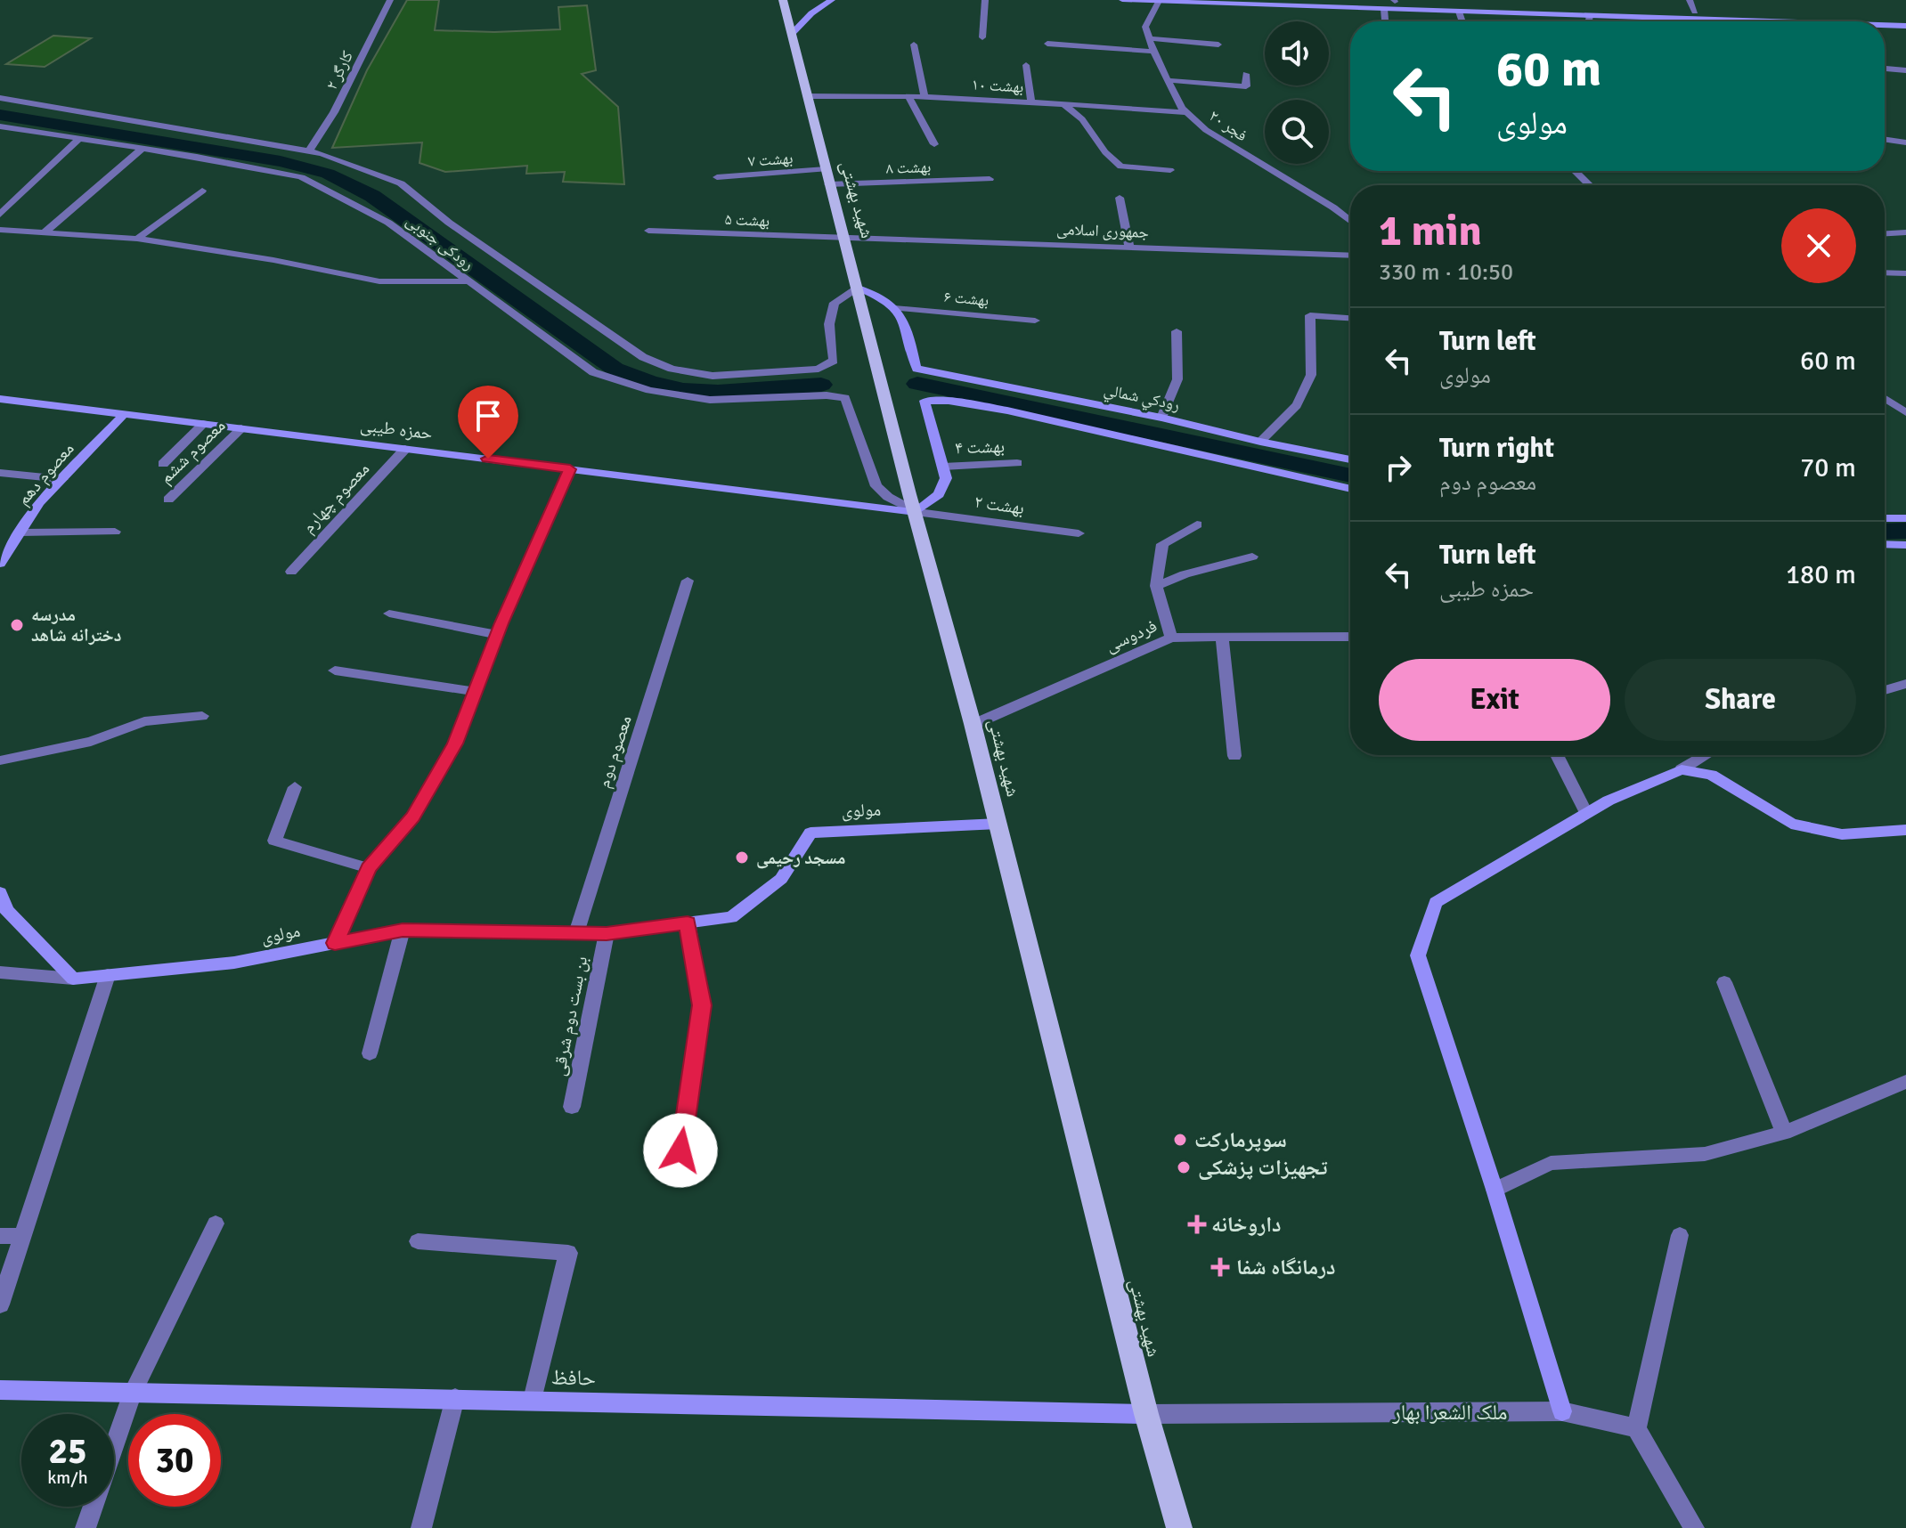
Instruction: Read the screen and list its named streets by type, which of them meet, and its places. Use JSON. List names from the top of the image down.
{
  "streets": {
    "main road": ["شهید بهشتی"],
    "street": [
      "کارگر ۲",
      "بهشت ۱۰",
      "فجر ۲۰",
      "بهشت ۷",
      "بهشت ۸",
      "بهشت ۵",
      "جمهوری اسلامی",
      "رودکی جنوبی",
      "بهشت ۶",
      "رودکي شمالي",
      "حمزه طیبی",
      "بهشت ۴",
      "معصوم ششم",
      "معصوم دهم",
      "معصوم چهارم",
      "بهشت ۲",
      "فردوسی",
      "معصوم دوم",
      "مولوی",
      "بن بست دوم شرقی",
      "حافظ",
      "ملک الشعرا بهار"
    ]
  },
  "crossings": [
    ["کارگر ۲", "رودکی جنوبی"],
    ["بهشت ۱۰", "فجر ۲۰"],
    ["بهشت ۱۰", "شهید بهشتی"],
    ["بهشت ۷", "شهید بهشتی"],
    ["بهشت ۸", "شهید بهشتی"],
    ["شهید بهشتی", "بهشت ۵"],
    ["شهید بهشتی", "جمهوری اسلامی"],
    ["شهید بهشتی", "رودکی جنوبی"],
    ["شهید بهشتی", "حمزه طیبی"],
    ["شهید بهشتی", "بهشت ۲"],
    ["شهید بهشتی", "فردوسی"],
    ["شهید بهشتی", "مولوی"],
    ["شهید بهشتی", "حافظ"],
    ["شهید بهشتی", "ملک الشعرا بهار"],
    ["بهشت ۵", "جمهوری اسلامی"],
    ["رودکی جنوبی", "حمزه طیبی"],
    ["رودکی جنوبی", "بهشت ۲"],
    ["بهشت ۶", "رودکي شمالي"],
    ["حمزه طیبی", "معصوم ششم"],
    ["حمزه طیبی", "معصوم دهم"],
    ["حمزه طیبی", "معصوم چهارم"],
    ["حمزه طیبی", "بهشت ۲"],
    ["معصوم دوم", "مولوی"],
    ["مولوی", "بن بست دوم شرقی"],
    ["حافظ", "ملک الشعرا بهار"]
  ],
  "places": {
    "other": [
      "مدرسه دخترانه شاهد",
      "مسجد رحیمی",
      "سوپرمارکت",
      "تجهیزات پزشکی"
    ],
    "health": ["داروخانه", "درمانگاه شفا"]
  },
  "page": {
    "turn": ["60 m", "مولوی"],
    "heading": ["1 min", "330 m · 10:50"],
    "list": [
      {
        "name": "Turn left",
        "note": "مولوی",
        "value": "60 m"
      },
      {
        "name": "Turn right",
        "note": "معصوم دوم",
        "value": "70 m"
      },
      {
        "name": "Turn left",
        "note": "حمزه طیبی",
        "value": "180 m"
      }
    ],
    "buttons": ["Exit", "Share"],
    "speed": "25 km/h",
    "limit": "30"
  }
}
